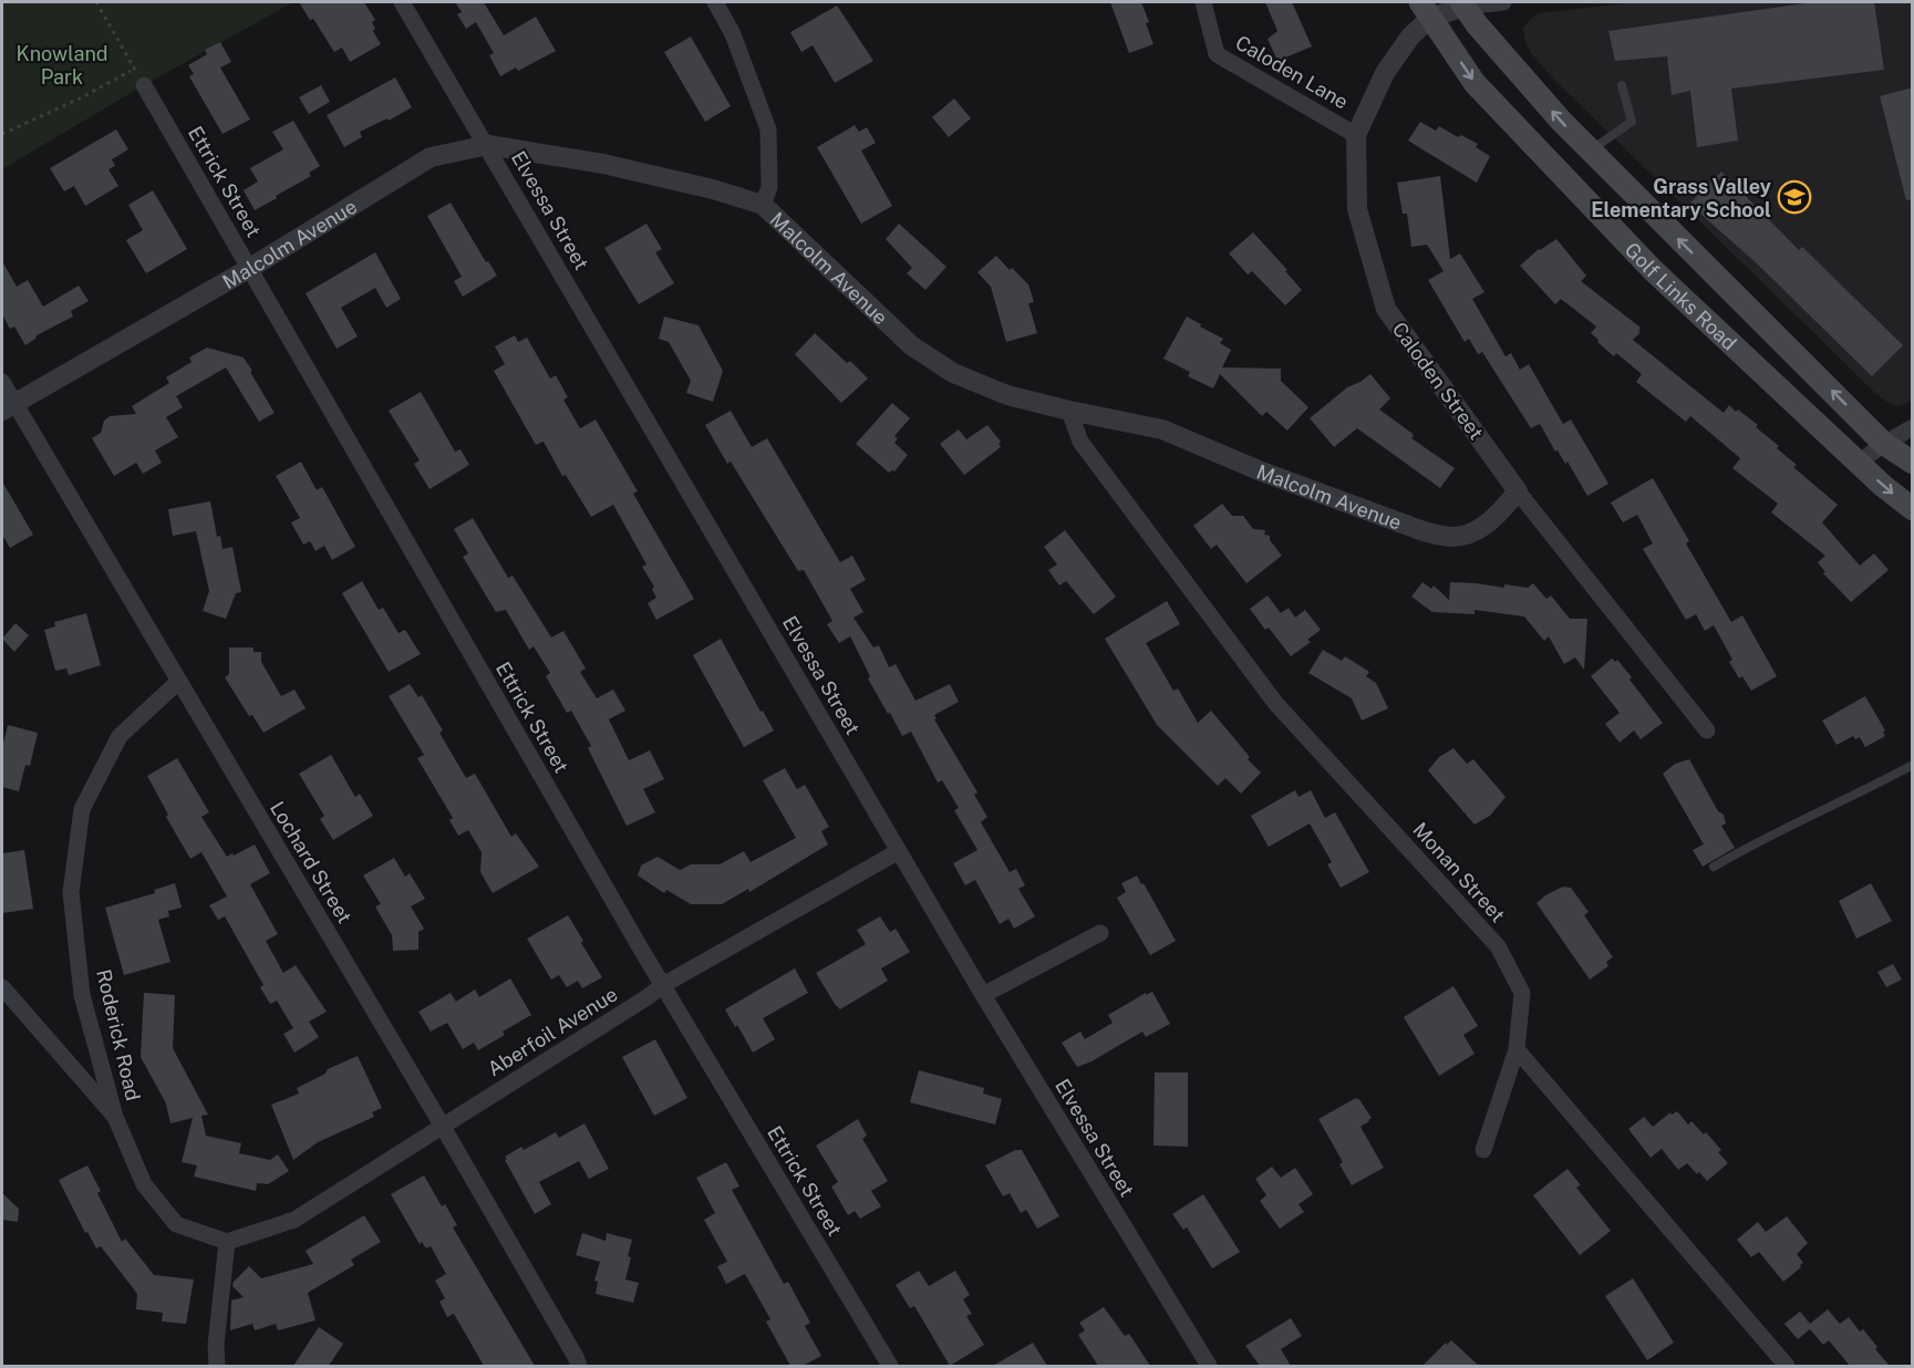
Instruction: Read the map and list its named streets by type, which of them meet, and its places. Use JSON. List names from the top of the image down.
{
  "streets": {
    "main road": ["Golf Links Road"],
    "street": [
      "Caloden Lane",
      "Ettrick Street",
      "Elvessa Street",
      "Malcolm Avenue",
      "Caloden Street",
      "Lochard Street",
      "Monan Street",
      "Aberfoil Avenue",
      "Roderick Road"
    ]
  },
  "crossings": [
    ["Caloden Lane", "Caloden Street"],
    ["Ettrick Street", "Malcolm Avenue"],
    ["Ettrick Street", "Aberfoil Avenue"],
    ["Elvessa Street", "Malcolm Avenue"],
    ["Elvessa Street", "Aberfoil Avenue"],
    ["Malcolm Avenue", "Caloden Street"],
    ["Malcolm Avenue", "Lochard Street"],
    ["Malcolm Avenue", "Monan Street"],
    ["Golf Links Road", "Caloden Street"],
    ["Lochard Street", "Aberfoil Avenue"],
    ["Lochard Street", "Roderick Road"]
  ],
  "parks": ["Knowland Park"],
  "places": {
    "school or university": ["Grass Valley Elementary School"]
  }
}
